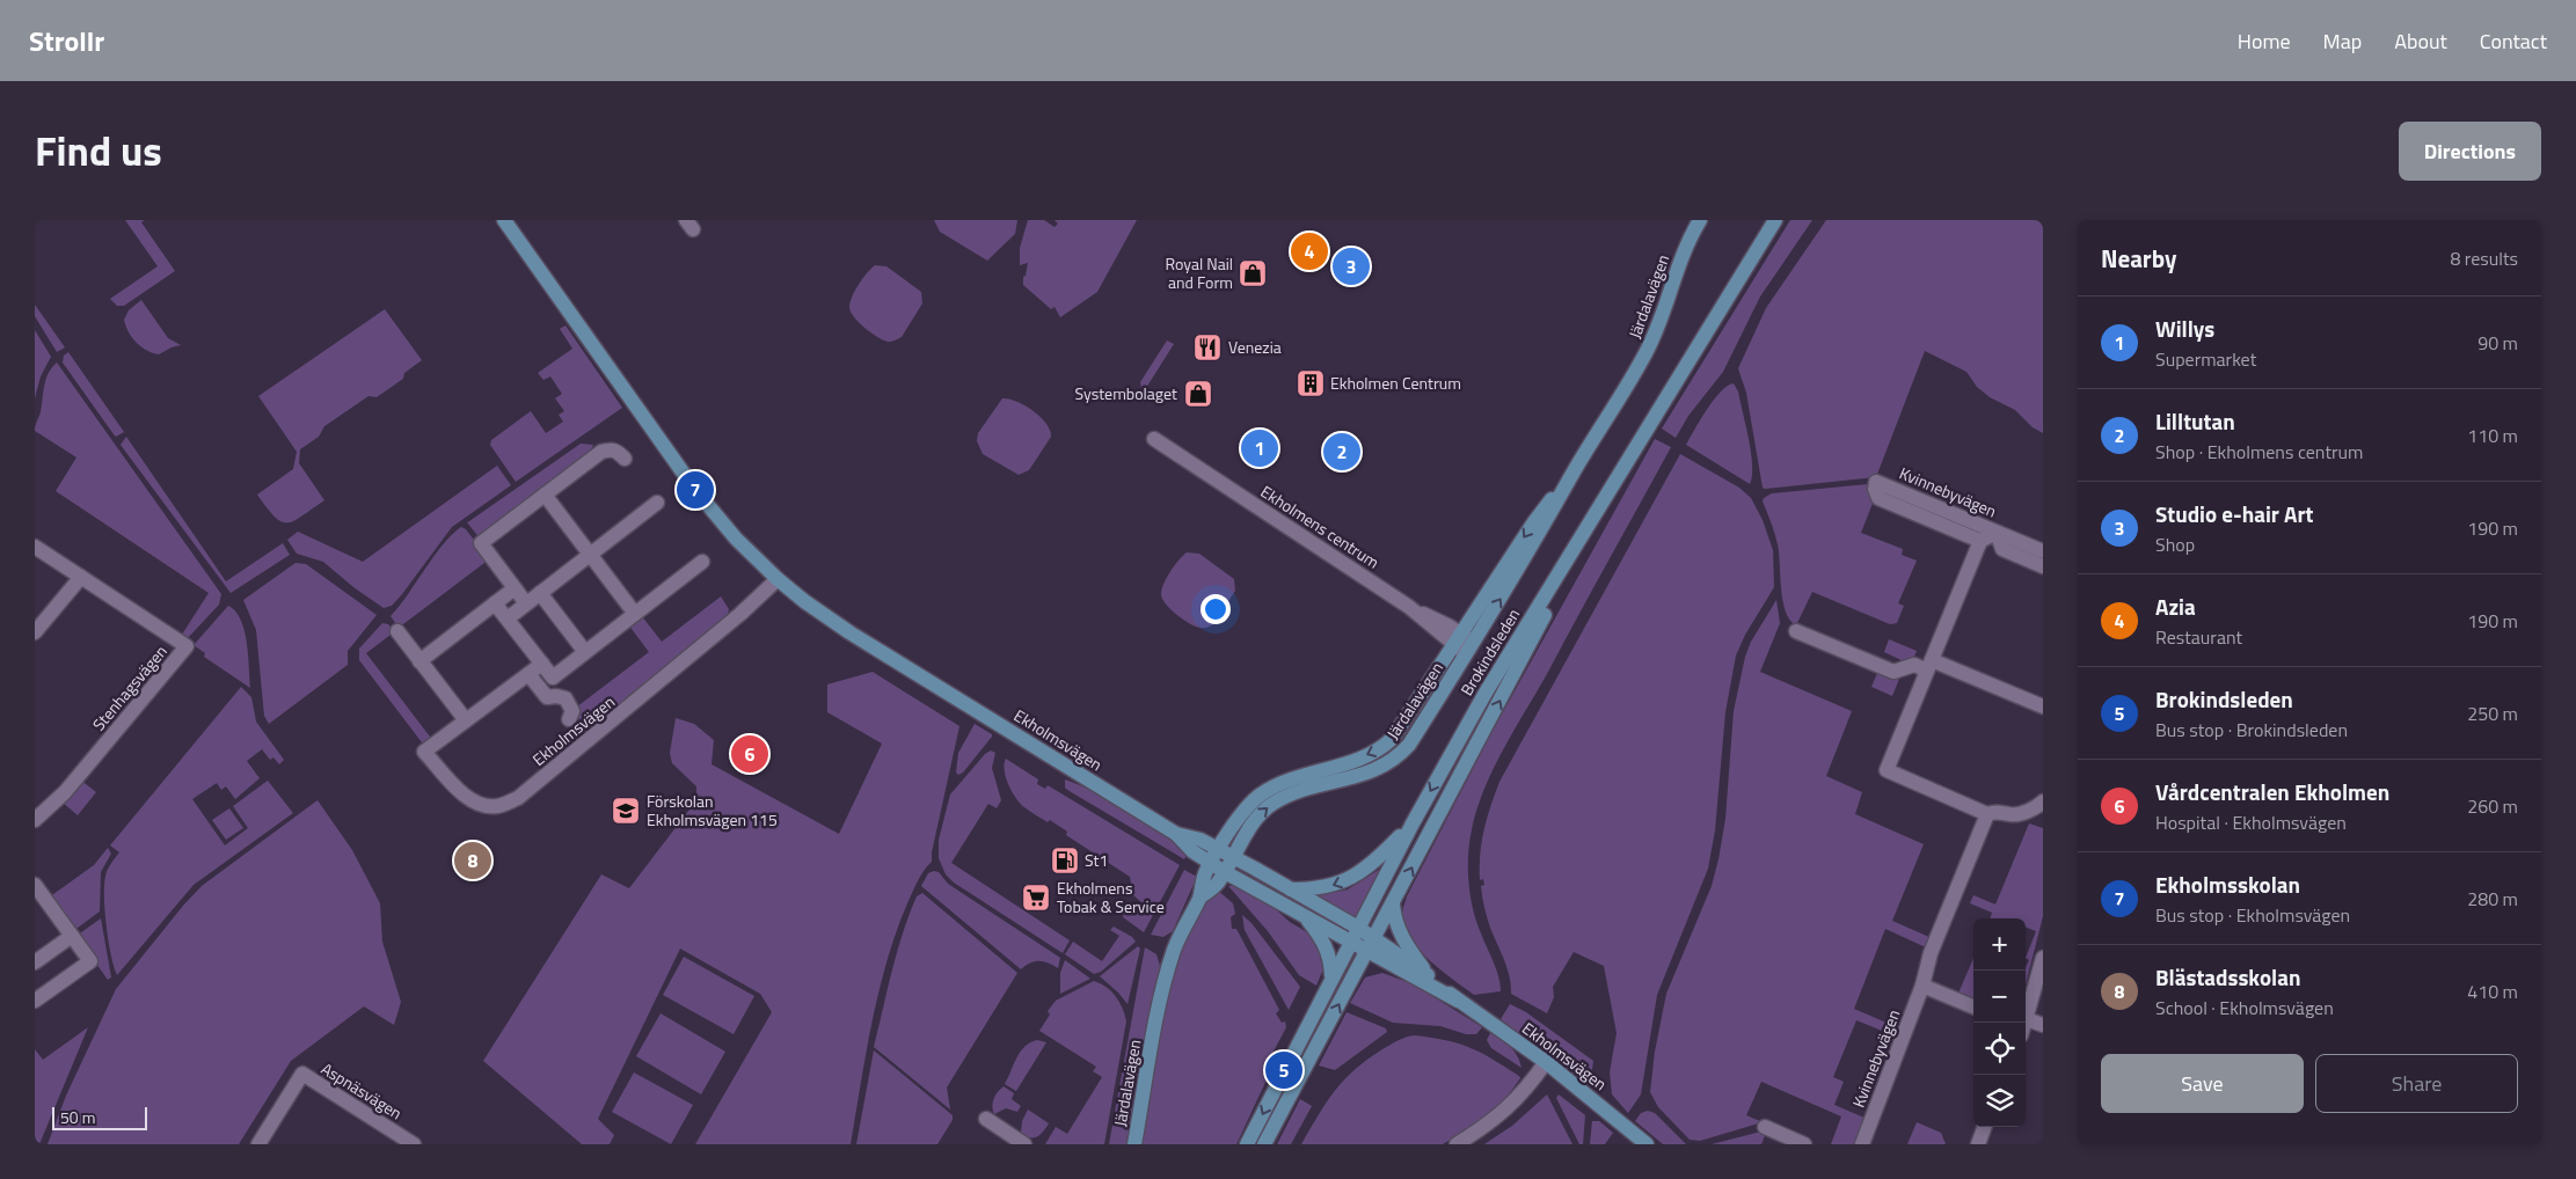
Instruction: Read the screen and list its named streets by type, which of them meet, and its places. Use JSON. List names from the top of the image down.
{
  "streets": {
    "street": [
      "Järdalavägen",
      "Kvinnebyvägen",
      "Ekholmens centrum",
      "Brokindsleden",
      "Stenhagsvägen",
      "Ekholmsvägen",
      "Aspnäsvägen"
    ]
  },
  "crossings": [
    ["Järdalavägen", "Ekholmens centrum"],
    ["Järdalavägen", "Ekholmsvägen"],
    ["Brokindsleden", "Ekholmsvägen"]
  ],
  "places": {
    "shop": ["Royal Nail and Form", "Systembolaget"],
    "restaurant": ["Venezia"],
    "building": ["Ekholmen Centrum"],
    "school or university": ["Förskolan Ekholmsvägen 115"],
    "fuel station": ["St1"],
    "supermarket": ["Ekholmens Tobak & Service"]
  },
  "scale_bar": "50 m",
  "page": {
    "header": "Strollr",
    "nav": [
      "Home",
      "Map",
      "About",
      "Contact"
    ],
    "title": "Find us",
    "buttons": [
      "Directions",
      ["Save", "Share"]
    ],
    "heading": ["Nearby", "8 results"],
    "pins": [
      "4",
      "3",
      "1",
      "2",
      "7",
      "6",
      "8",
      "5"
    ],
    "list": [
      {
        "mark": "1",
        "name": "Willys",
        "note": "Supermarket",
        "value": "90 m"
      },
      {
        "mark": "2",
        "name": "Lilltutan",
        "note": "Shop · Ekholmens centrum",
        "value": "110 m"
      },
      {
        "mark": "3",
        "name": "Studio e-hair Art",
        "note": "Shop",
        "value": "190 m"
      },
      {
        "mark": "4",
        "name": "Azia",
        "note": "Restaurant",
        "value": "190 m"
      },
      {
        "mark": "5",
        "name": "Brokindsleden",
        "note": "Bus stop · Brokindsleden",
        "value": "250 m"
      },
      {
        "mark": "6",
        "name": "Vårdcentralen Ekholmen",
        "note": "Hospital · Ekholmsvägen",
        "value": "260 m"
      },
      {
        "mark": "7",
        "name": "Ekholmsskolan",
        "note": "Bus stop · Ekholmsvägen",
        "value": "280 m"
      },
      {
        "mark": "8",
        "name": "Blästadsskolan",
        "note": "School · Ekholmsvägen",
        "value": "410 m"
      }
    ],
    "map_buttons": ["+", "−"],
    "scale": "50 m"
  }
}
